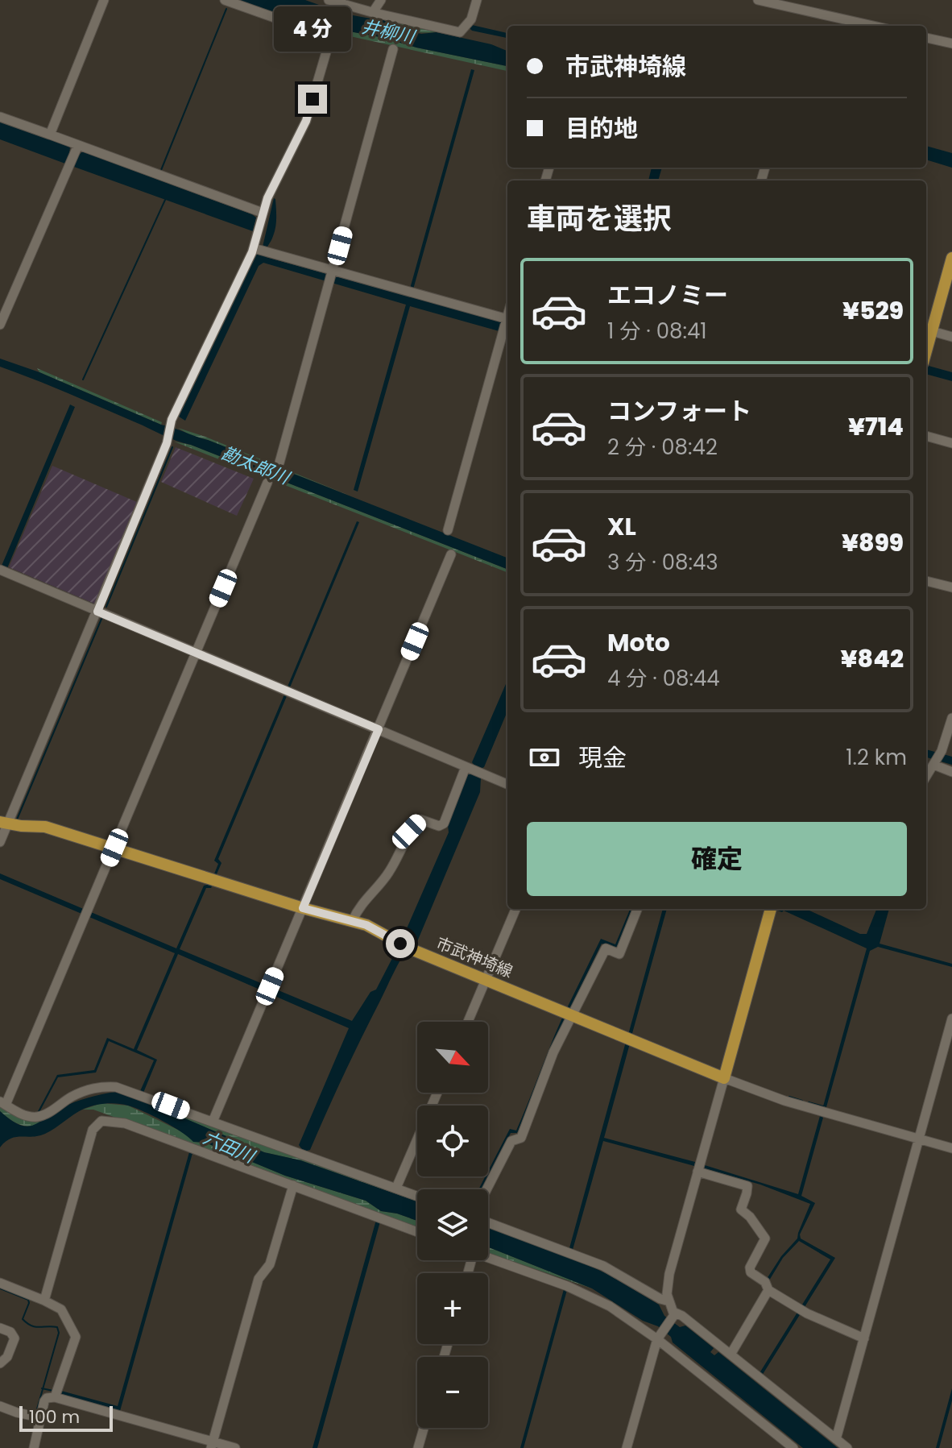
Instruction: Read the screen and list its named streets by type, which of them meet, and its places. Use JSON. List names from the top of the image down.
{
  "streets": {
    "main road": ["市武神埼線"]
  },
  "water": ["井柳川", "勘太郎川", "六田川"],
  "scale_bar": "100 m",
  "north": "bottom right",
  "page": {
    "bubble": "4 分",
    "banner": ["市武神埼線", "目的地"],
    "heading": "車両を選択",
    "list": [
      {
        "name": "エコノミー",
        "note": "1 分 · 08:41",
        "value": "¥529"
      },
      {
        "name": "コンフォート",
        "note": "2 分 · 08:42",
        "value": "¥714"
      },
      {
        "name": "XL",
        "note": "3 分 · 08:43",
        "value": "¥899"
      },
      {
        "name": "Moto",
        "note": "4 分 · 08:44",
        "value": "¥842"
      }
    ],
    "pay": ["現金", "1.2 km"],
    "buttons": "確定",
    "map_buttons": ["+", "−"],
    "scale": "100 m"
  }
}
